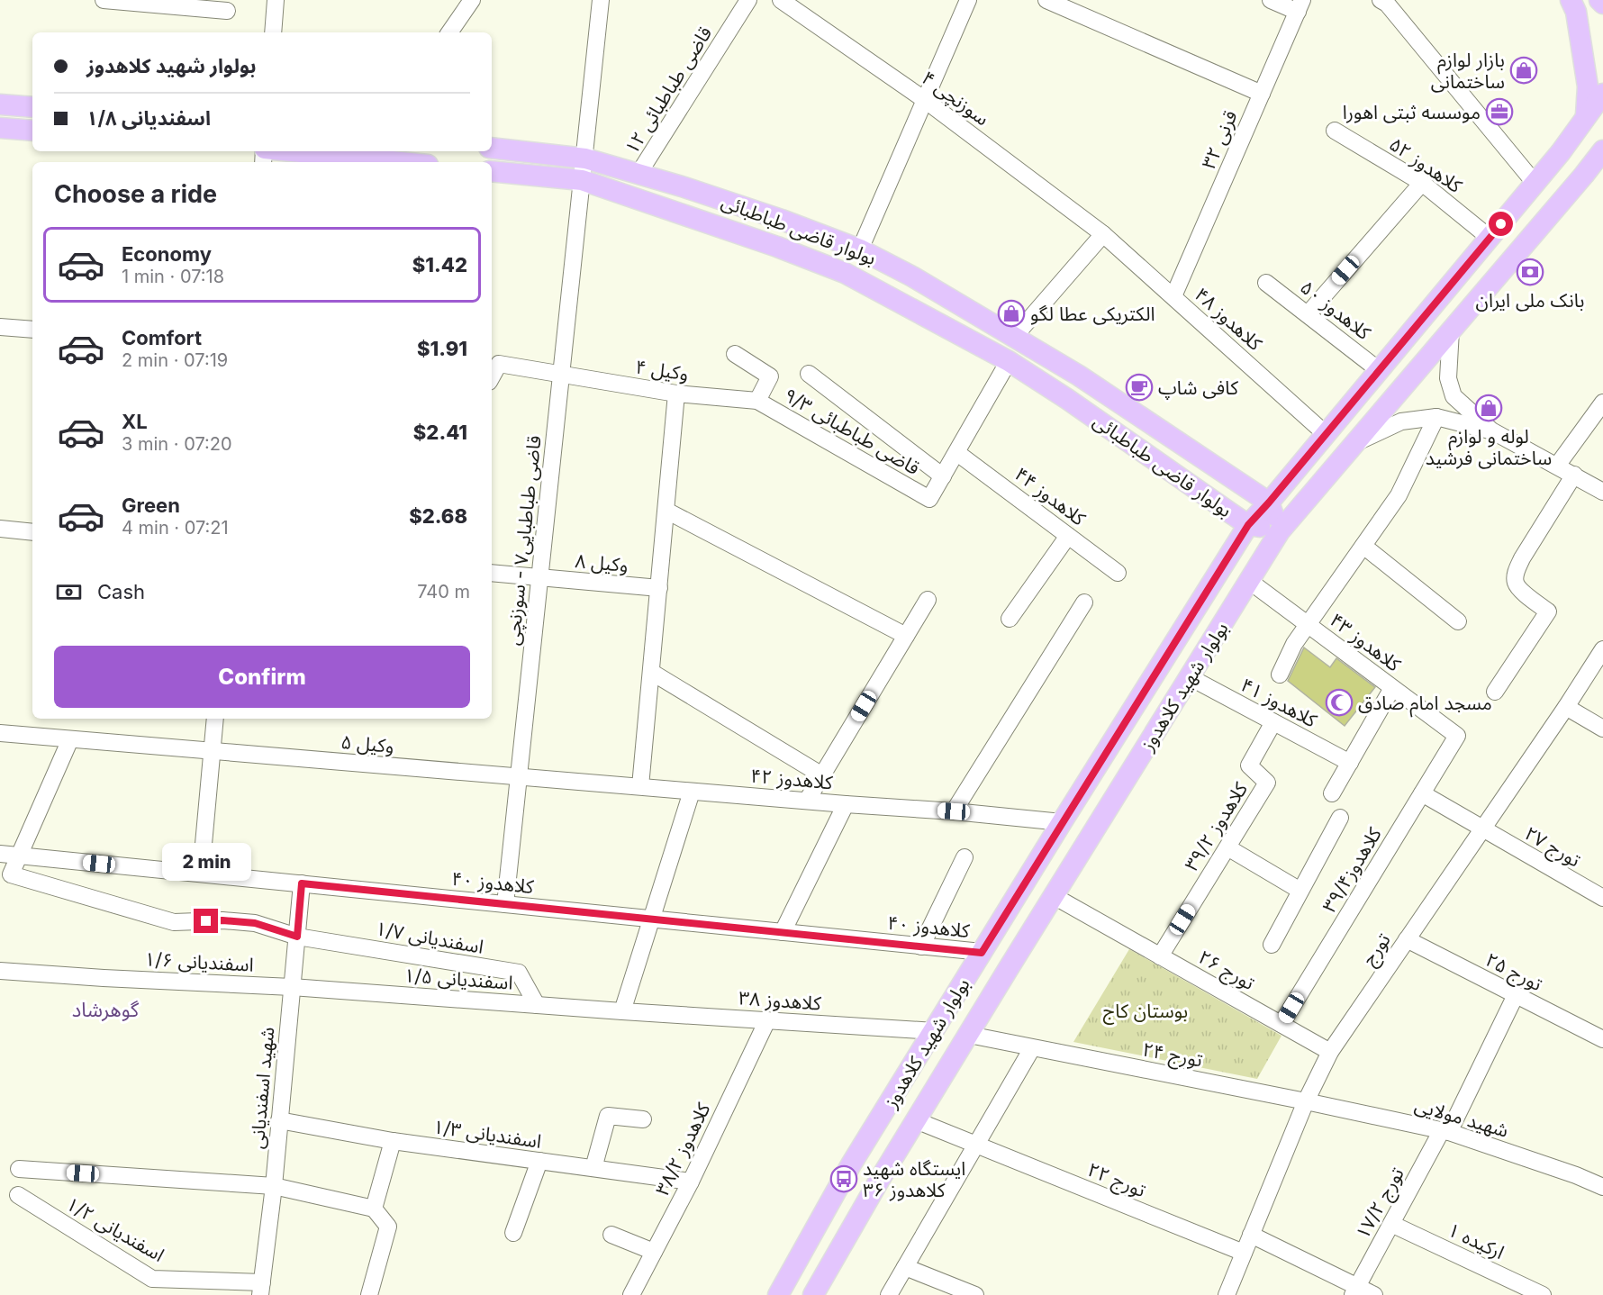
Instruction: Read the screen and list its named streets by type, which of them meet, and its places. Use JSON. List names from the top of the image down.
{
  "streets": {
    "main road": ["بولوار قاضی طباطبائی", "بولوار شهید کلاهدوز"],
    "street": [
      "قاضی طباطبائی ۱۲",
      "سوزنچی ۴",
      "قرنی ۳۲",
      "کلاهدوز ۵۲",
      "کلاهدوز ۵۰",
      "کلاهدوز ۴۸",
      "وکيل ۴",
      "قاضی طباطبائی ۹/۳",
      "کلاهدوز ۴۴",
      "قاضی طباطبایی۷ - سوزنچی",
      "وکيل ۸",
      "کلاهدوز ۴۳",
      "کلاهدوز ۴۱",
      "وکيل ۵",
      "کلاهدوز ۴۲",
      "کلاهدوز ۳۹/۲",
      "تورج ۲۷",
      "کلاهدوز۳۹/۴",
      "کلاهدوز ۴۰",
      "۱/۷ اسفندیانی",
      "تورج",
      "اسفندیانی ۱/۶",
      "تورج ۲۶",
      "تورج ۲۵",
      "اسفندیانی ۱/۵",
      "کلاهدوز ۳۸",
      "تورج ۲۴",
      "شهید اسفندیانی",
      "شهید مولایی",
      "اسفندیانی ۱/۳",
      "کلاهدوز ۳۸/۲",
      "تورج ۲۲",
      "تورج ۱۷/۲",
      "اسفندیانی ۱/۲",
      "ارکیده ۱"
    ]
  },
  "crossings": [
    ["قاضی طباطبائی ۱۲", "بولوار قاضی طباطبائی"],
    ["سوزنچی ۴", "کلاهدوز ۴۸"],
    ["قرنی ۳۲", "کلاهدوز ۴۸"],
    ["کلاهدوز ۵۲", "بولوار شهید کلاهدوز"],
    ["بولوار قاضی طباطبائی", "قاضی طباطبایی۷ - سوزنچی"],
    ["بولوار قاضی طباطبائی", "بولوار شهید کلاهدوز"],
    ["کلاهدوز ۵۰", "بولوار شهید کلاهدوز"],
    ["کلاهدوز ۴۸", "بولوار شهید کلاهدوز"],
    ["وکيل ۴", "قاضی طباطبائی ۹/۳"],
    ["وکيل ۴", "قاضی طباطبایی۷ - سوزنچی"],
    ["قاضی طباطبایی۷ - سوزنچی", "وکيل ۸"],
    ["قاضی طباطبایی۷ - سوزنچی", "وکيل ۵"],
    ["قاضی طباطبایی۷ - سوزنچی", "کلاهدوز ۴۲"],
    ["قاضی طباطبایی۷ - سوزنچی", "کلاهدوز ۴۰"],
    ["کلاهدوز ۴۳", "بولوار شهید کلاهدوز"],
    ["کلاهدوز ۴۳", "کلاهدوز۳۹/۴"],
    ["بولوار شهید کلاهدوز", "کلاهدوز ۴۱"],
    ["بولوار شهید کلاهدوز", "کلاهدوز ۴۲"],
    ["بولوار شهید کلاهدوز", "کلاهدوز ۴۰"],
    ["بولوار شهید کلاهدوز", "تورج ۲۶"],
    ["بولوار شهید کلاهدوز", "کلاهدوز ۳۸"],
    ["بولوار شهید کلاهدوز", "تورج ۲۴"],
    ["بولوار شهید کلاهدوز", "تورج ۲۲"],
    ["کلاهدوز ۴۱", "کلاهدوز ۳۹/۲"],
    ["وکيل ۵", "کلاهدوز ۴۲"],
    ["کلاهدوز ۳۹/۲", "تورج ۲۶"],
    ["تورج ۲۷", "کلاهدوز۳۹/۴"],
    ["تورج ۲۷", "تورج"],
    ["کلاهدوز۳۹/۴", "تورج ۲۶"],
    ["کلاهدوز ۴۰", "شهید اسفندیانی"],
    ["۱/۷ اسفندیانی", "اسفندیانی ۱/۵"],
    ["۱/۷ اسفندیانی", "شهید اسفندیانی"],
    ["تورج", "تورج ۲۶"],
    ["تورج", "تورج ۲۵"],
    ["تورج", "تورج ۲۴"],
    ["تورج", "شهید مولایی"],
    ["تورج", "تورج ۲۲"],
    ["اسفندیانی ۱/۶", "اسفندیانی ۱/۵"],
    ["اسفندیانی ۱/۶", "شهید اسفندیانی"],
    ["تورج ۲۵", "تورج ۱۷/۲"],
    ["اسفندیانی ۱/۵", "کلاهدوز ۳۸"],
    ["اسفندیانی ۱/۵", "شهید اسفندیانی"],
    ["کلاهدوز ۳۸", "کلاهدوز ۳۸/۲"],
    ["تورج ۲۴", "شهید مولایی"],
    ["شهید اسفندیانی", "اسفندیانی ۱/۳"],
    ["شهید اسفندیانی", "اسفندیانی ۱/۲"],
    ["شهید مولایی", "تورج ۱۷/۲"],
    ["اسفندیانی ۱/۳", "کلاهدوز ۳۸/۲"],
    ["تورج ۱۷/۲", "ارکیده ۱"]
  ],
  "districts": ["گوهرشاد"],
  "parks": ["بوستان کاج"],
  "places": {
    "shop": ["بازار لوازم ساختمانی", "الکتریکی عطا لگو", "لوله و لوازم ساختمانی فرشید"],
    "office": ["موسسه ثبتی اهورا"],
    "bank": ["بانک ملی ایران"],
    "cafe": ["کافی شاپ"],
    "mosque": ["مسجد امام صادق"],
    "bus stop": ["ایستگاه شهید کلاهدوز ۳۶"]
  },
  "page": {
    "banner": ["بولوار شهید کلاهدوز", "اسفندیانی ۱/۸"],
    "heading": "Choose a ride",
    "list": [
      {
        "name": "Economy",
        "note": "1 min · 07:18",
        "value": "$1.42"
      },
      {
        "name": "Comfort",
        "note": "2 min · 07:19",
        "value": "$1.91"
      },
      {
        "name": "XL",
        "note": "3 min · 07:20",
        "value": "$2.41"
      },
      {
        "name": "Green",
        "note": "4 min · 07:21",
        "value": "$2.68"
      }
    ],
    "pay": ["Cash", "740 m"],
    "buttons": "Confirm",
    "bubble": "2 min"
  }
}
